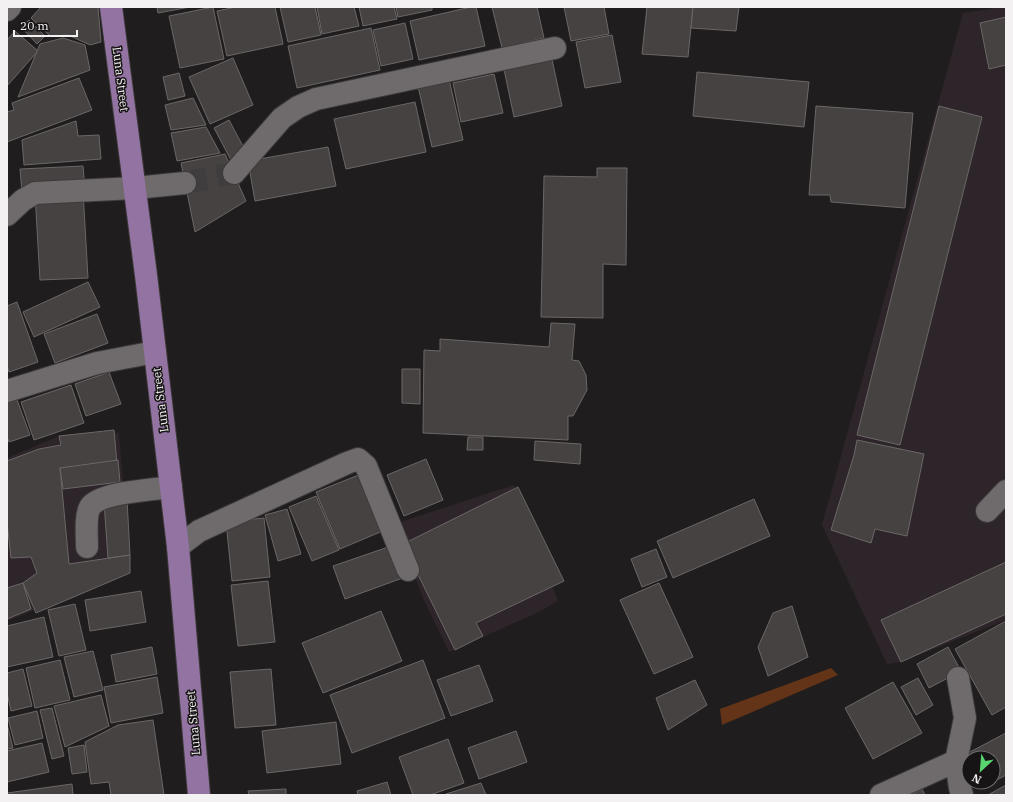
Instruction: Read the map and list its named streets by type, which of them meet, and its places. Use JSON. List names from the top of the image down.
{
  "streets": {
    "main road": ["Luna Street"]
  },
  "scale_bar": "20 m",
  "north": "bottom left"
}
